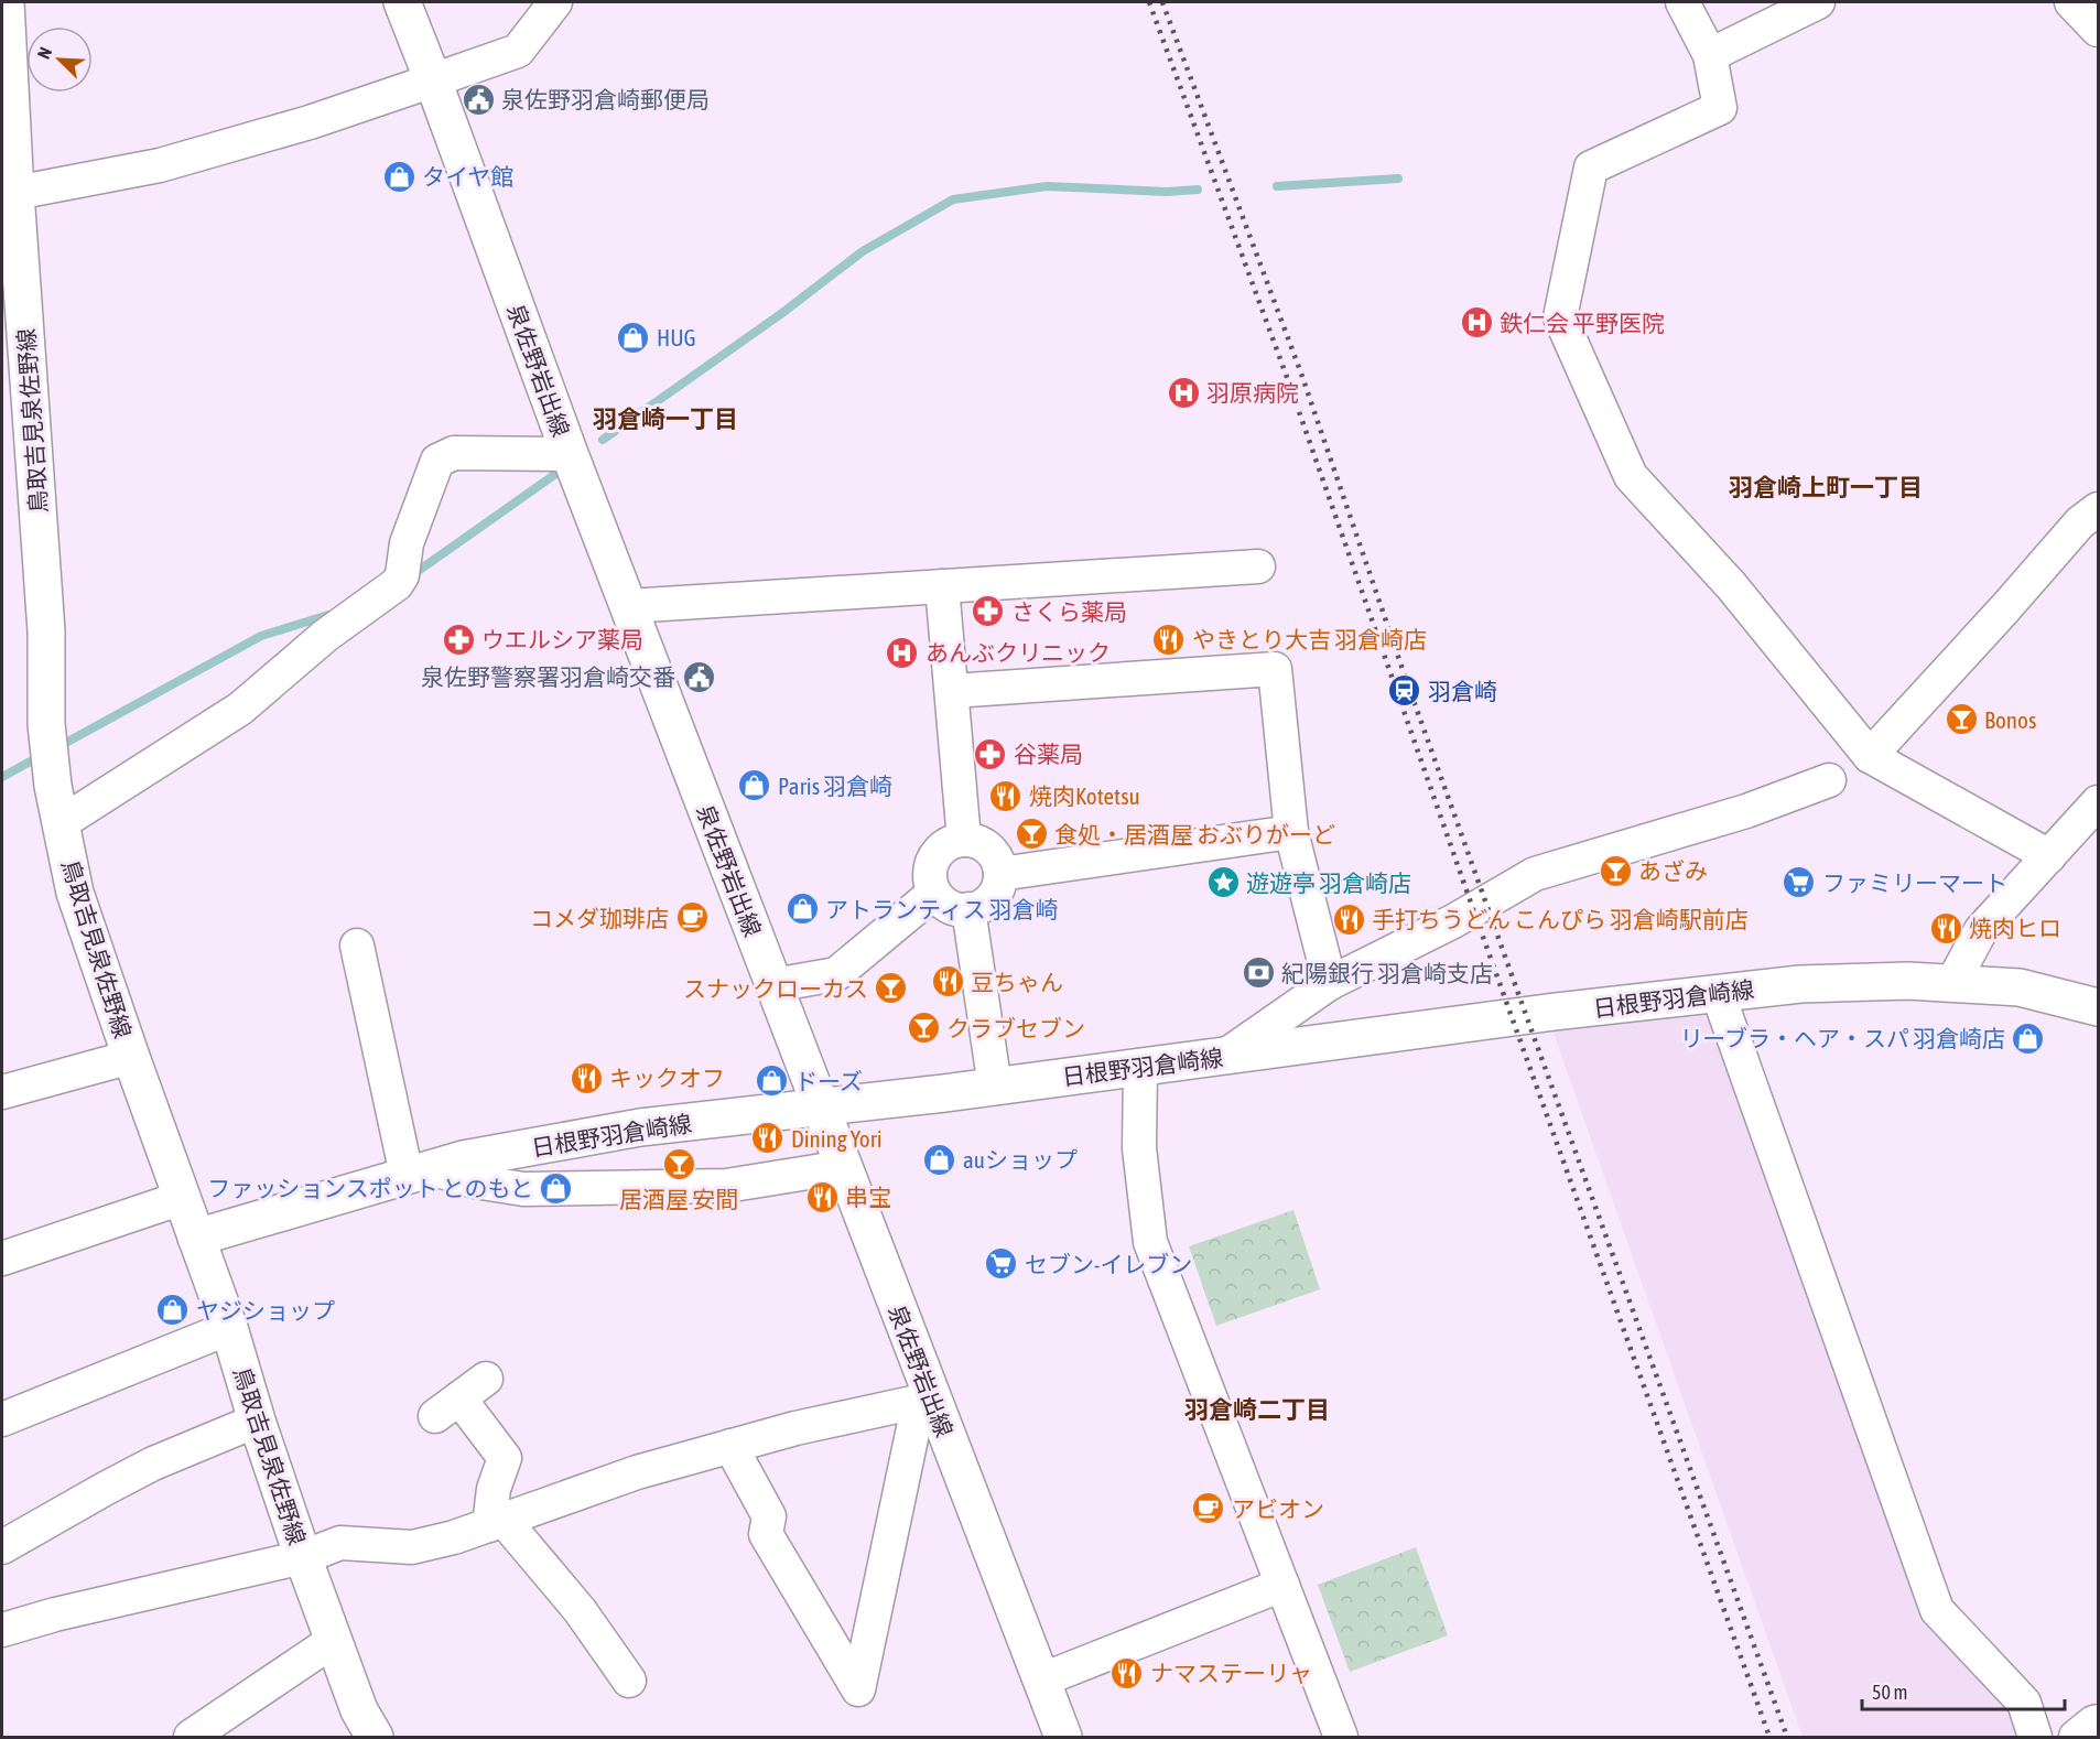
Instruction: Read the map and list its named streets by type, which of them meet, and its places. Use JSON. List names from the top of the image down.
{
  "streets": {
    "main road": ["泉佐野岩出線", "鳥取吉見泉佐野線", "日根野羽倉崎線"]
  },
  "crossings": [
    ["泉佐野岩出線", "日根野羽倉崎線"],
    ["鳥取吉見泉佐野線", "日根野羽倉崎線"]
  ],
  "districts": ["羽倉崎一丁目", "羽倉崎上町一丁目", "羽倉崎二丁目"],
  "places": {
    "public building": ["泉佐野羽倉崎郵便局", "泉佐野警察署羽倉崎交番"],
    "shop": [
      "タイヤ館",
      "HUG",
      "Paris 羽倉崎",
      "アトランティス 羽倉崎",
      "リーブラ・ヘア・スパ 羽倉崎店",
      "ドーズ",
      "auショップ",
      "ファッションスポット とのもと",
      "ヤジショップ"
    ],
    "hospital": ["鉄仁会 平野医院", "羽原病院", "あんぶクリニック"],
    "pharmacy": ["さくら薬局", "ウエルシア薬局", "谷薬局"],
    "restaurant": [
      "やきとり大吉 羽倉崎店",
      "焼肉Kotetsu",
      "手打ちうどん こんぴら 羽倉崎駅前店",
      "焼肉ヒロ",
      "豆ちゃん",
      "キックオフ",
      "Dining Yori",
      "串宝",
      "ナマステーリャ"
    ],
    "station": ["羽倉崎"],
    "bar": [
      "Bonos",
      "食処・居酒屋 おぶりがーど",
      "あざみ",
      "スナックローカス",
      "クラブセブン",
      "居酒屋 安間"
    ],
    "place": ["遊遊亭 羽倉崎店"],
    "supermarket": ["ファミリーマート", "セブン-イレブン"],
    "cafe": ["コメダ珈琲店", "アビオン"],
    "bank": ["紀陽銀行 羽倉崎支店"]
  },
  "scale_bar": "50 m",
  "north": "top left"
}
